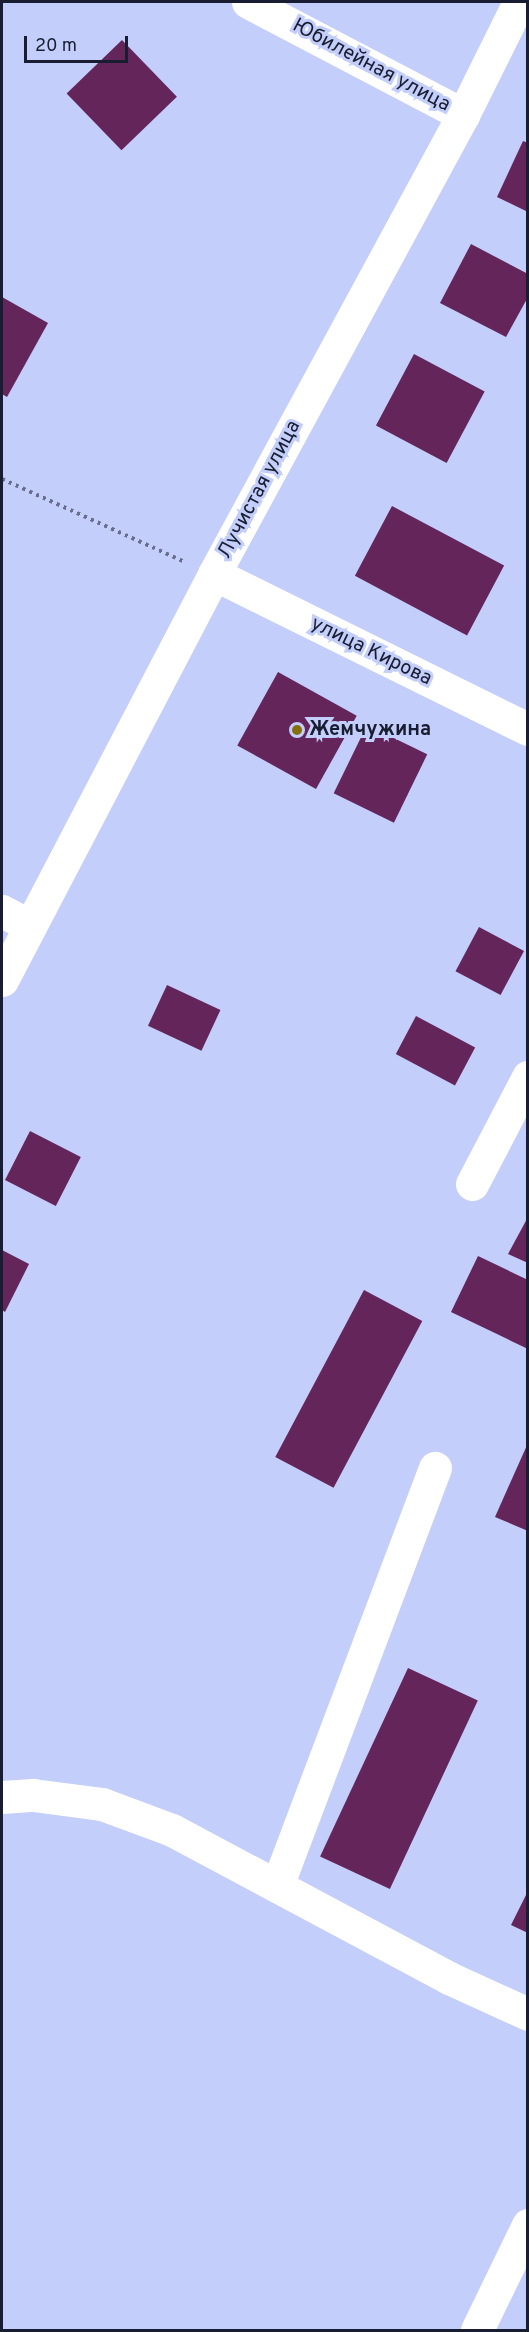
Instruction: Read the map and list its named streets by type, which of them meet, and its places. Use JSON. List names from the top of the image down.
{
  "streets": {
    "street": ["Юбилейная улица", "Лучистая улица", "улица Кирова"]
  },
  "crossings": [
    ["Юбилейная улица", "Лучистая улица"],
    ["Лучистая улица", "улица Кирова"]
  ],
  "places": ["Жемчужина"],
  "scale_bar": "20 m"
}
